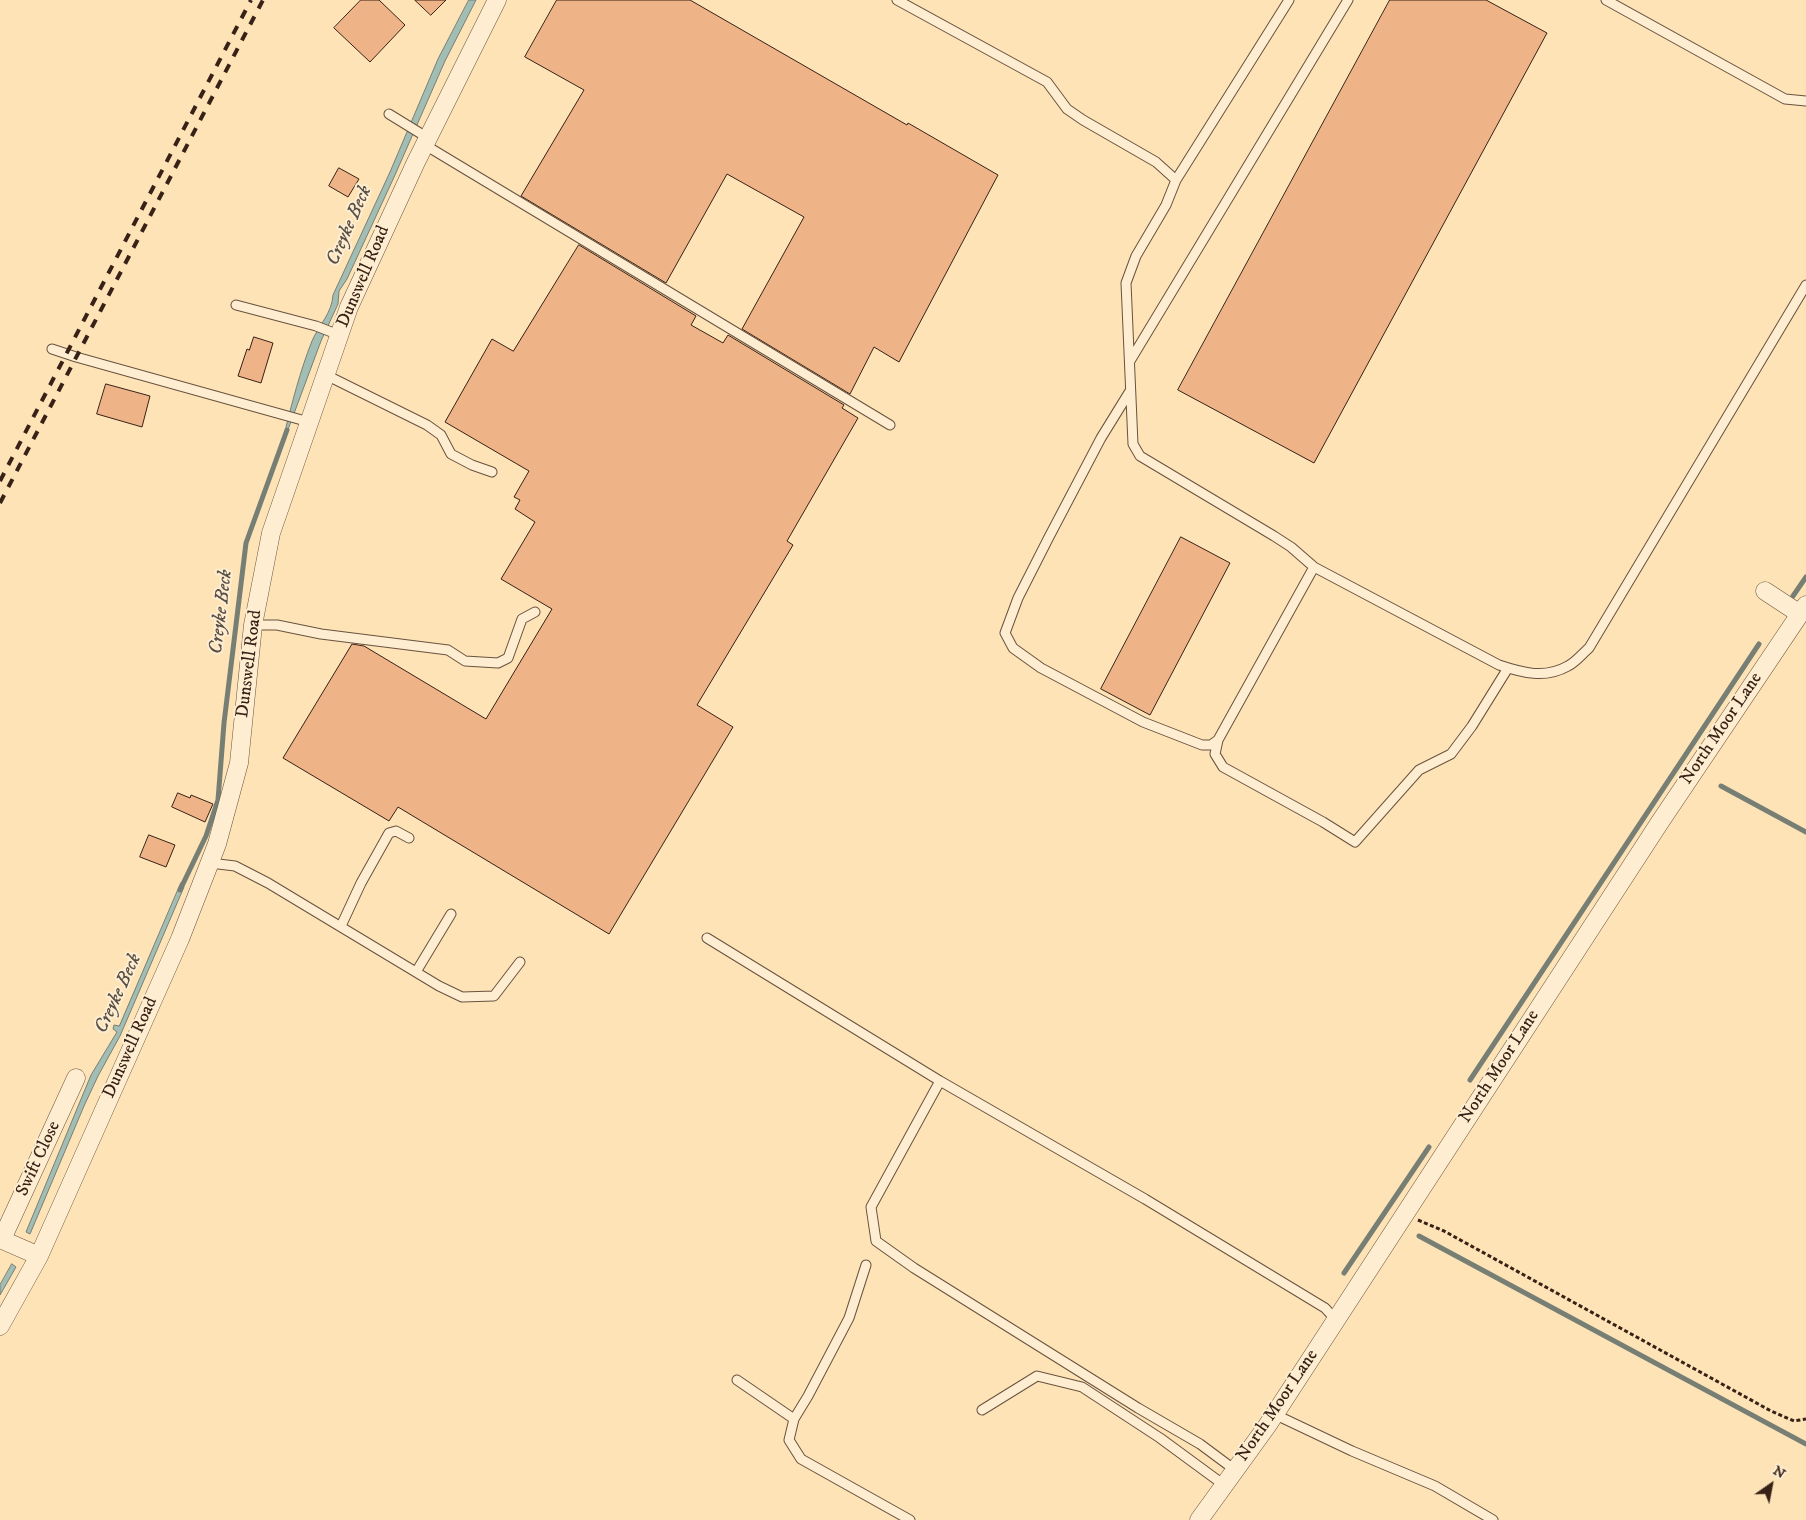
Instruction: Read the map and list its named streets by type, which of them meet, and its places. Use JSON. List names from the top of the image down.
{
  "streets": {
    "street": ["Dunswell Road", "North Moor Lane", "Swift Close"]
  },
  "water": ["Creyke Beck"],
  "north": "top right"
}
